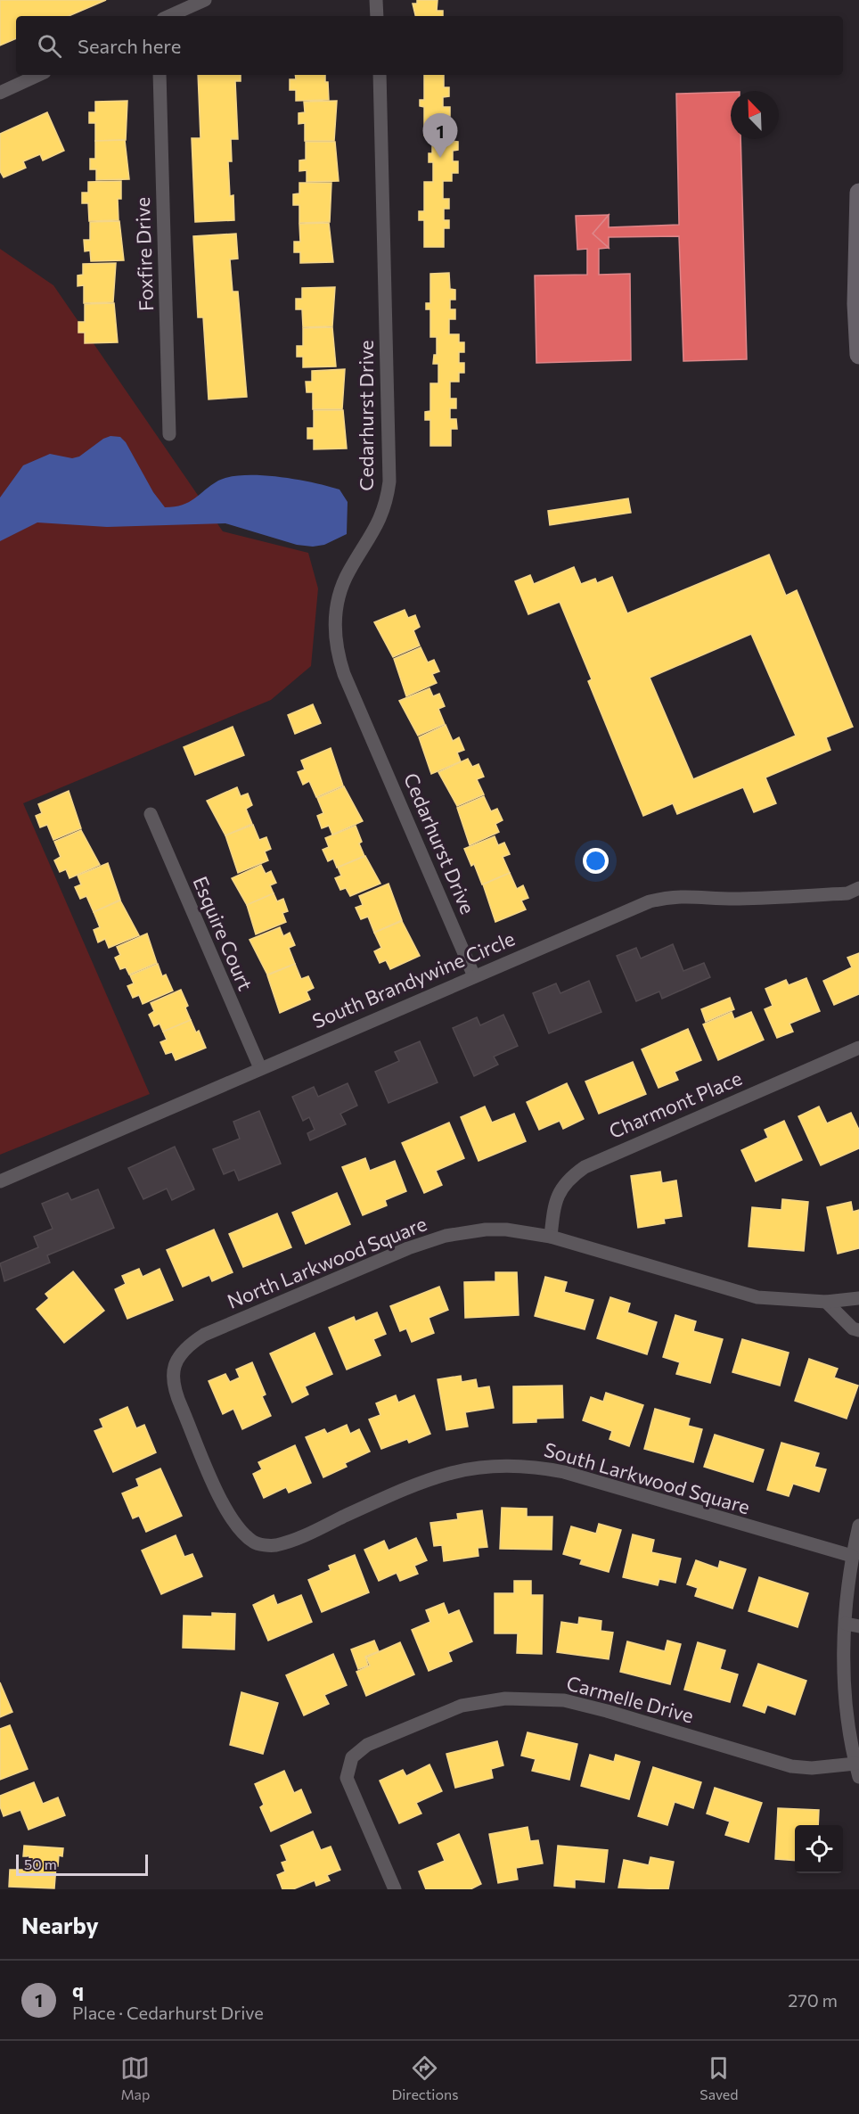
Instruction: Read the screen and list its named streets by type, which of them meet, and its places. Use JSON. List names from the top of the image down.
{
  "streets": {
    "street": [
      "Foxfire Drive",
      "Cedarhurst Drive",
      "Esquire Court",
      "South Brandywine Circle",
      "Charmont Place",
      "North Larkwood Square",
      "South Larkwood Square",
      "Carmelle Drive"
    ]
  },
  "crossings": [
    ["Cedarhurst Drive", "South Brandywine Circle"],
    ["Esquire Court", "South Brandywine Circle"],
    ["Charmont Place", "North Larkwood Square"],
    ["North Larkwood Square", "South Larkwood Square"]
  ],
  "scale_bar": "50 m",
  "north": "top left",
  "page": {
    "search": "Search here",
    "pins": "1",
    "scale": "50 m",
    "heading": "Nearby",
    "list": [
      {
        "mark": "1",
        "name": "q",
        "note": "Place · Cedarhurst Drive",
        "value": "270 m"
      }
    ],
    "nav": ["Map", "Directions", "Saved"]
  }
}
